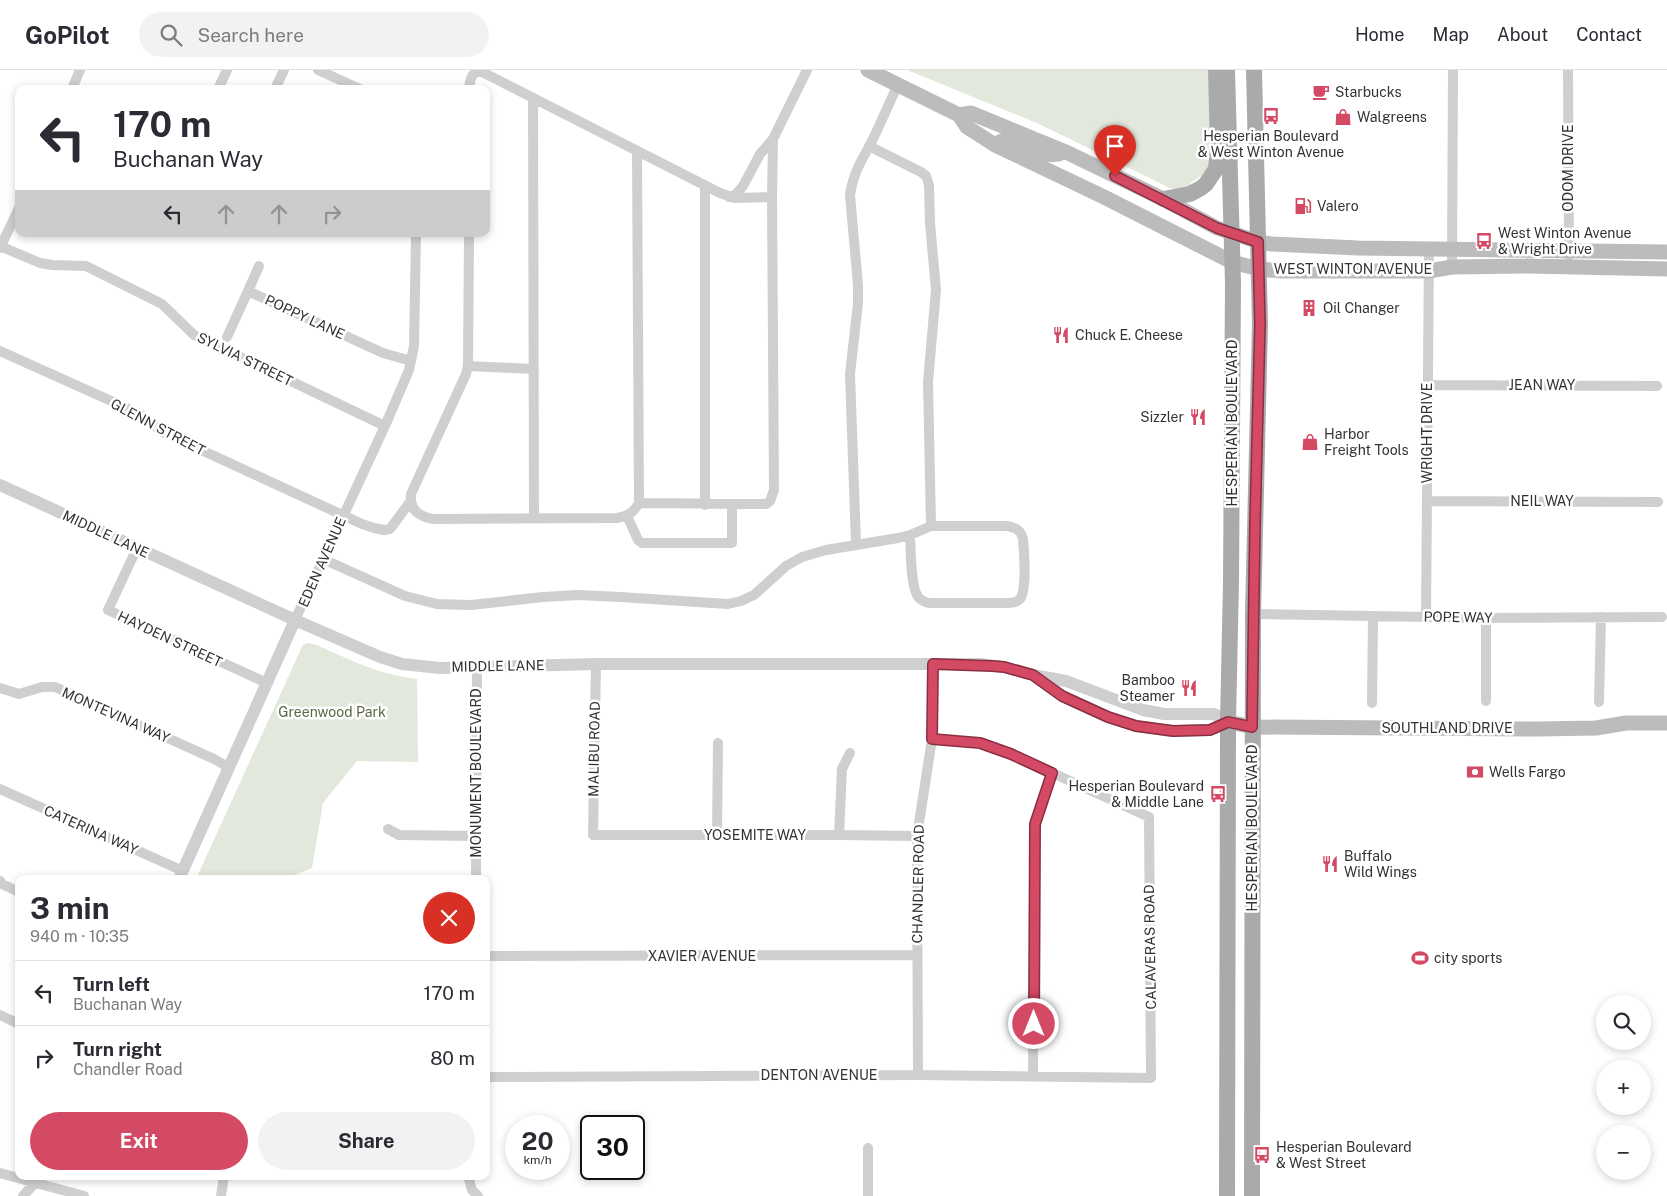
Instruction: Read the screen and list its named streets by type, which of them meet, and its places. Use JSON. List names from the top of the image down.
{
  "streets": {
    "main road": ["WEST WINTON AVENUE", "HESPERIAN BOULEVARD", "SOUTHLAND DRIVE"],
    "street": [
      "ODOM DRIVE",
      "POPPY LANE",
      "SYLVIA STREET",
      "JEAN WAY",
      "GLENN STREET",
      "WRIGHT DRIVE",
      "NEIL WAY",
      "MIDDLE LANE",
      "EDEN AVENUE",
      "POPE WAY",
      "HAYDEN STREET",
      "MONTEVINA WAY",
      "MALIBU ROAD",
      "MONUMENT BOULEVARD",
      "CATERINA WAY",
      "YOSEMITE WAY",
      "CHANDLER ROAD",
      "CALAVERAS ROAD",
      "XAVIER AVENUE",
      "DENTON AVENUE"
    ]
  },
  "crossings": [
    ["ODOM DRIVE", "WEST WINTON AVENUE"],
    ["WEST WINTON AVENUE", "HESPERIAN BOULEVARD"],
    ["WEST WINTON AVENUE", "WRIGHT DRIVE"],
    ["POPPY LANE", "EDEN AVENUE"],
    ["SYLVIA STREET", "EDEN AVENUE"],
    ["JEAN WAY", "WRIGHT DRIVE"],
    ["HESPERIAN BOULEVARD", "MIDDLE LANE"],
    ["HESPERIAN BOULEVARD", "POPE WAY"],
    ["HESPERIAN BOULEVARD", "SOUTHLAND DRIVE"],
    ["GLENN STREET", "EDEN AVENUE"],
    ["WRIGHT DRIVE", "NEIL WAY"],
    ["WRIGHT DRIVE", "POPE WAY"],
    ["MIDDLE LANE", "EDEN AVENUE"],
    ["MIDDLE LANE", "HAYDEN STREET"],
    ["MIDDLE LANE", "SOUTHLAND DRIVE"],
    ["MIDDLE LANE", "MALIBU ROAD"],
    ["MIDDLE LANE", "MONUMENT BOULEVARD"],
    ["MIDDLE LANE", "CHANDLER ROAD"],
    ["EDEN AVENUE", "HAYDEN STREET"],
    ["EDEN AVENUE", "MONTEVINA WAY"],
    ["EDEN AVENUE", "CATERINA WAY"],
    ["MALIBU ROAD", "YOSEMITE WAY"],
    ["YOSEMITE WAY", "CHANDLER ROAD"],
    ["CHANDLER ROAD", "XAVIER AVENUE"],
    ["CHANDLER ROAD", "DENTON AVENUE"],
    ["CALAVERAS ROAD", "DENTON AVENUE"]
  ],
  "parks": ["Greenwood Park"],
  "places": {
    "cafe": ["Starbucks"],
    "bus stop": [
      "Hesperian Boulevard & West Winton Avenue",
      "West Winton Avenue & Wright Drive",
      "Hesperian Boulevard & Middle Lane",
      "Hesperian Boulevard & West Street"
    ],
    "shop": ["Walgreens", "Harbor Freight Tools"],
    "fuel station": ["Valero"],
    "building": ["Oil Changer"],
    "restaurant": [
      "Chuck E. Cheese",
      "Sizzler",
      "Bamboo Steamer",
      "Buffalo Wild Wings"
    ],
    "bank": ["Wells Fargo"],
    "sports": ["city sports"]
  },
  "page": {
    "header": "GoPilot",
    "search": "Search here",
    "nav": [
      "Home",
      "Map",
      "About",
      "Contact"
    ],
    "turn": ["170 m", "Buchanan Way"],
    "heading": ["3 min", "940 m · 10:35"],
    "list": [
      {
        "name": "Turn left",
        "note": "Buchanan Way",
        "value": "170 m"
      },
      {
        "name": "Turn right",
        "note": "Chandler Road",
        "value": "80 m"
      }
    ],
    "map_buttons": ["+", "−"],
    "buttons": ["Exit", "Share"],
    "speed": "20 km/h",
    "limit": "30"
  }
}
